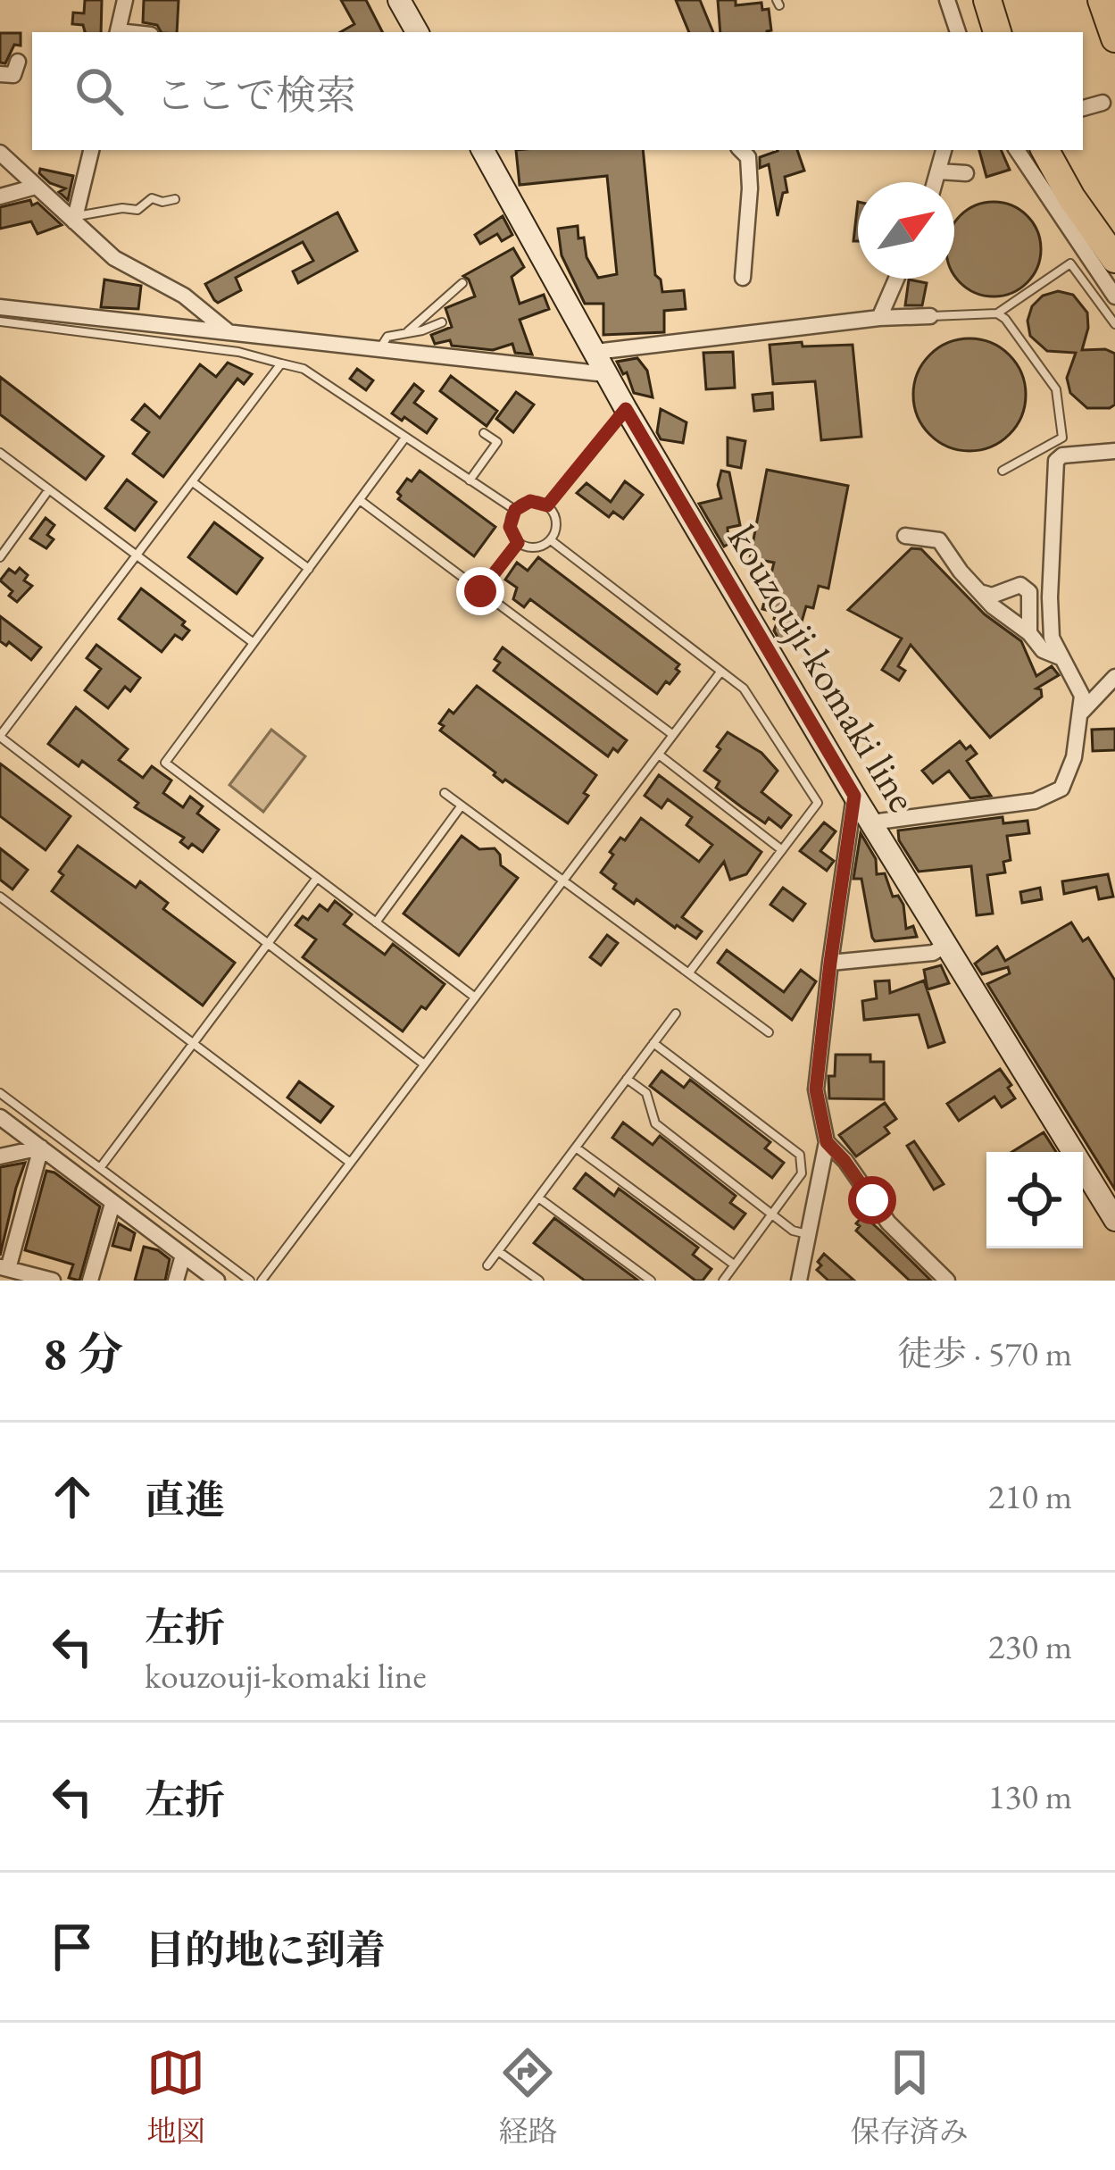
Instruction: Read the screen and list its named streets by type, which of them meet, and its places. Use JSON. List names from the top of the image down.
{
  "streets": {
    "main road": ["kouzouji-komaki line"]
  },
  "north": "top right",
  "page": {
    "search": "ここで検索",
    "heading": ["8 分", "徒歩 · 570 m"],
    "list": [
      ["直進", "210 m"],
      ["左折", "kouzouji-komaki line", "230 m"],
      ["左折", "130 m"],
      "目的地に到着"
    ],
    "nav": ["地図", "経路", "保存済み"]
  }
}
